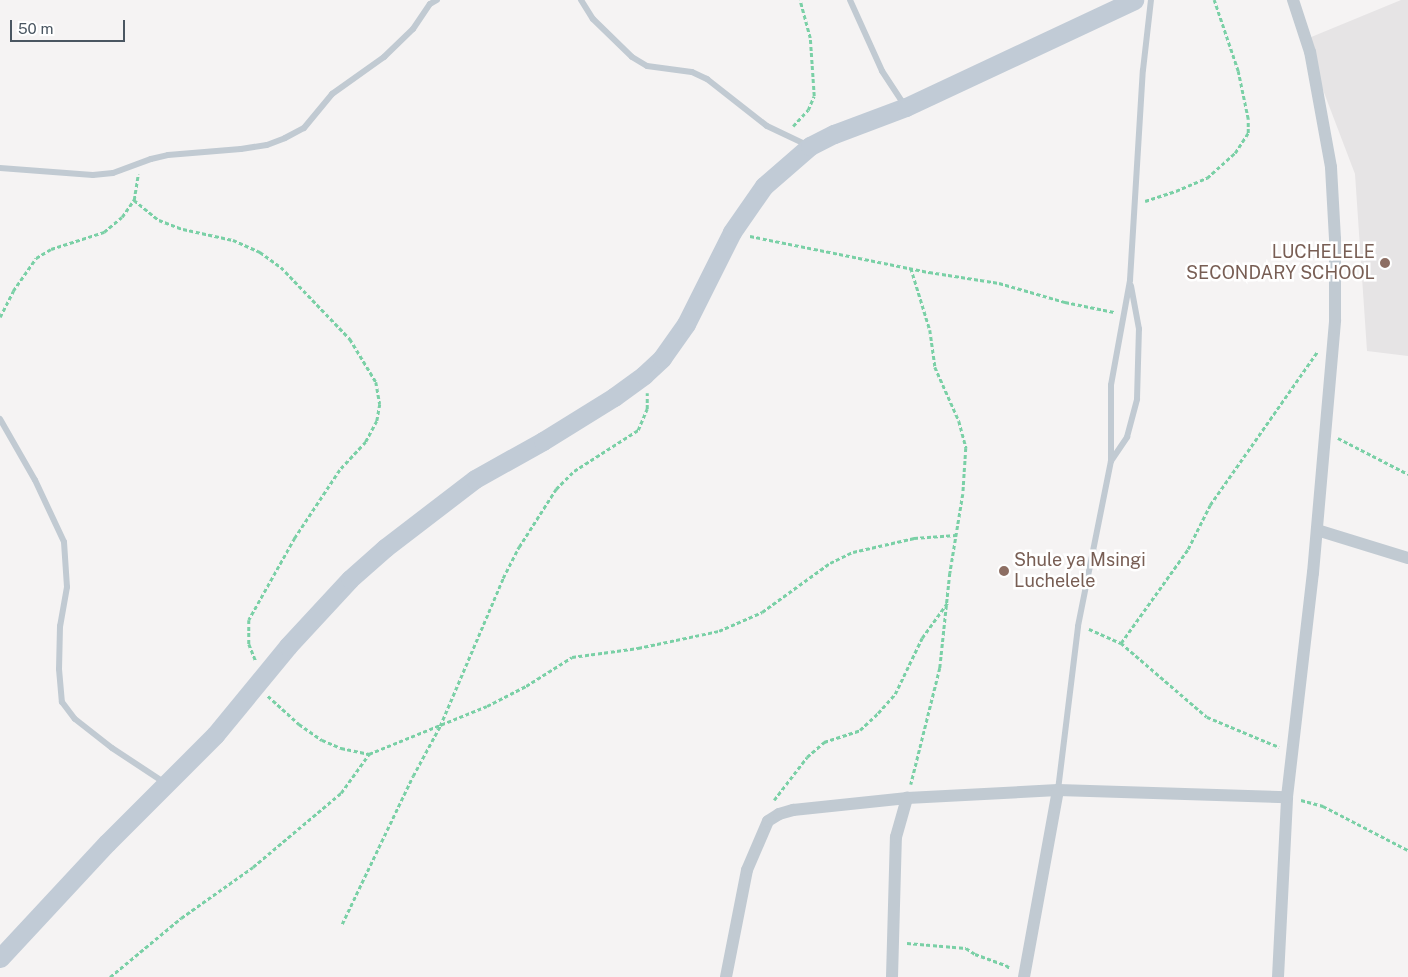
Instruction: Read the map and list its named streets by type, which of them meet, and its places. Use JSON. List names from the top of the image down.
{
  "places": ["LUCHELELE SECONDARY SCHOOL", "Shule ya Msingi Luchelele"],
  "scale_bar": "50 m"
}
